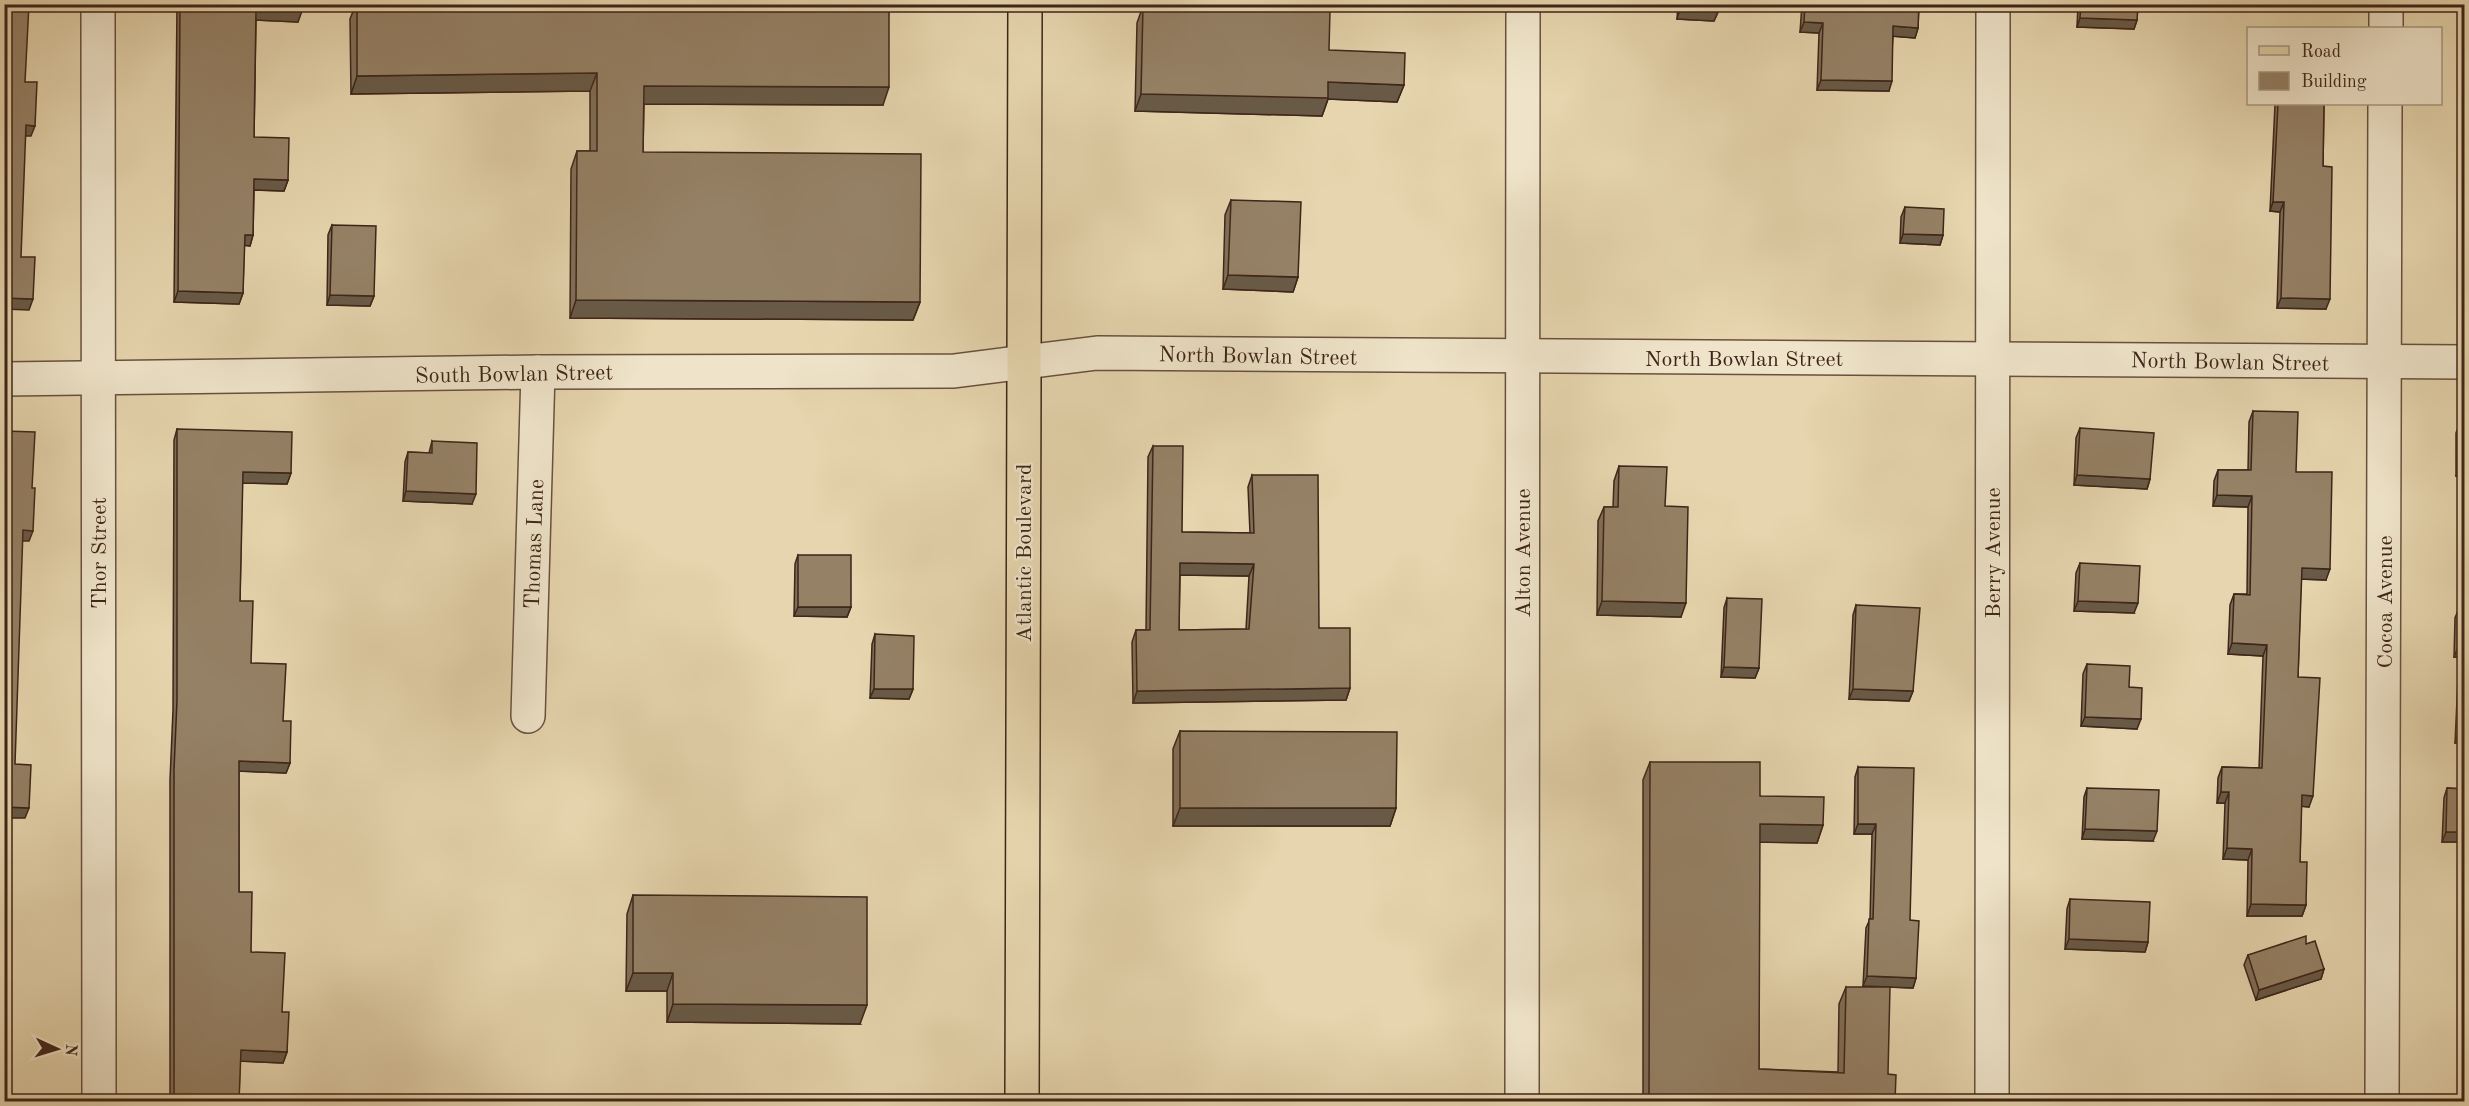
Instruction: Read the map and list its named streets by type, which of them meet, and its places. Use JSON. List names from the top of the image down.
{
  "streets": {
    "main road": ["Atlantic Boulevard"],
    "street": [
      "North Bowlan Street",
      "South Bowlan Street",
      "Thomas Lane",
      "Thor Street",
      "Alton Avenue",
      "Berry Avenue",
      "Cocoa Avenue"
    ]
  },
  "crossings": [
    ["North Bowlan Street", "South Bowlan Street"],
    ["North Bowlan Street", "Atlantic Boulevard"],
    ["North Bowlan Street", "Alton Avenue"],
    ["North Bowlan Street", "Berry Avenue"],
    ["North Bowlan Street", "Cocoa Avenue"],
    ["South Bowlan Street", "Thomas Lane"],
    ["South Bowlan Street", "Thor Street"],
    ["South Bowlan Street", "Atlantic Boulevard"]
  ],
  "legend": ["Road", "Building"],
  "north": "right"
}
